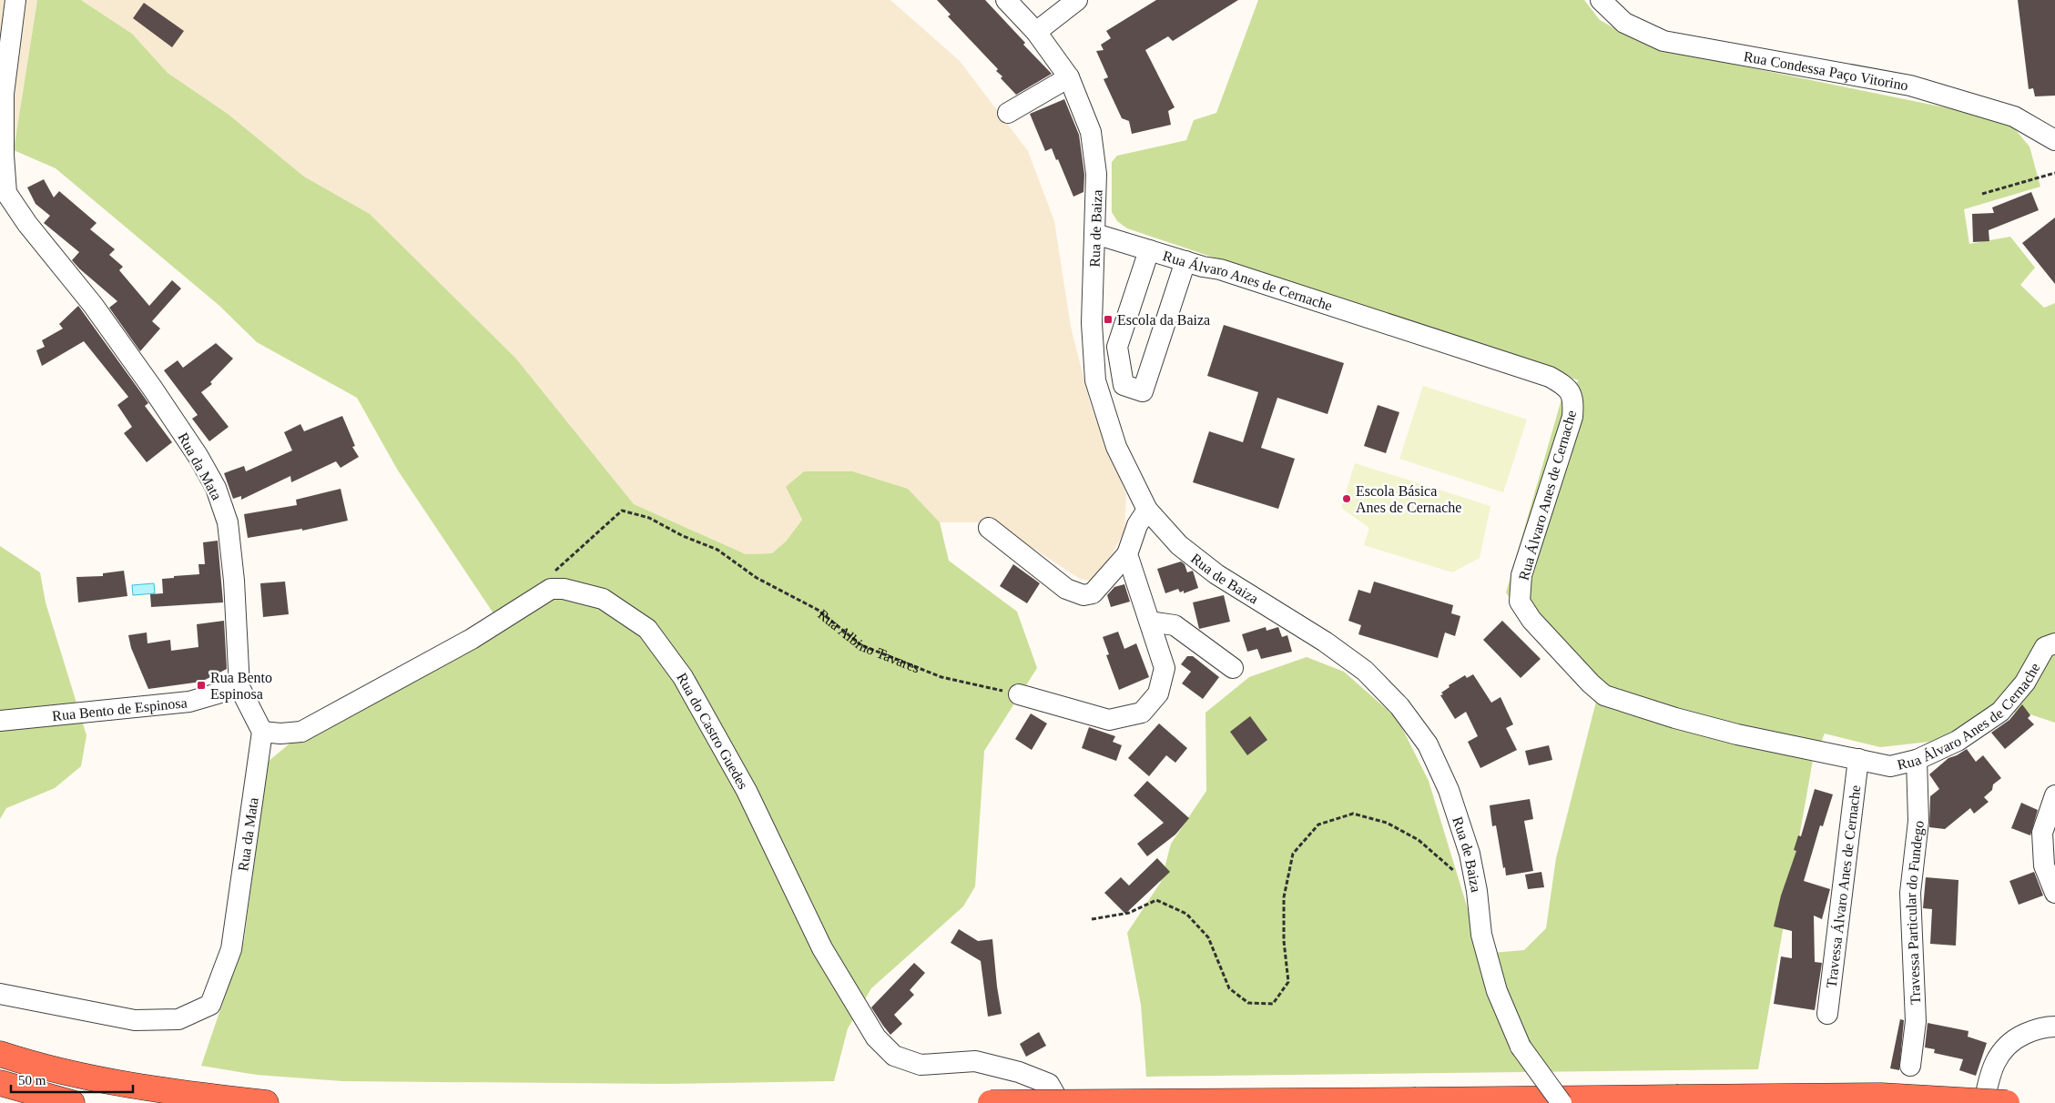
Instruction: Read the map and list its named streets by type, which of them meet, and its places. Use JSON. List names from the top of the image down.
{
  "streets": {
    "street": [
      "Rua Condessa Paço Vitorino",
      "Rua de Baiza",
      "Rua Álvaro Anes de Cernache",
      "Rua da Mata",
      "Rua Bento de Espinosa",
      "Rua do Castro Guedes",
      "Travessa Álvaro Anes de Cernache",
      "Travessa Particular do Fundego"
    ],
    "path": ["Rua Albino Tavares"]
  },
  "crossings": [
    ["Rua de Baiza", "Rua Álvaro Anes de Cernache"],
    ["Rua Álvaro Anes de Cernache", "Travessa Álvaro Anes de Cernache"],
    ["Rua Álvaro Anes de Cernache", "Travessa Particular do Fundego"],
    ["Rua da Mata", "Rua Bento de Espinosa"],
    ["Rua Albino Tavares", "Rua do Castro Guedes"]
  ],
  "places": {
    "transit": ["Escola da Baiza", "Rua Bento Espinosa"],
    "other": ["Escola Básica Anes de Cernache"]
  },
  "scale_bar": "50 m"
}
